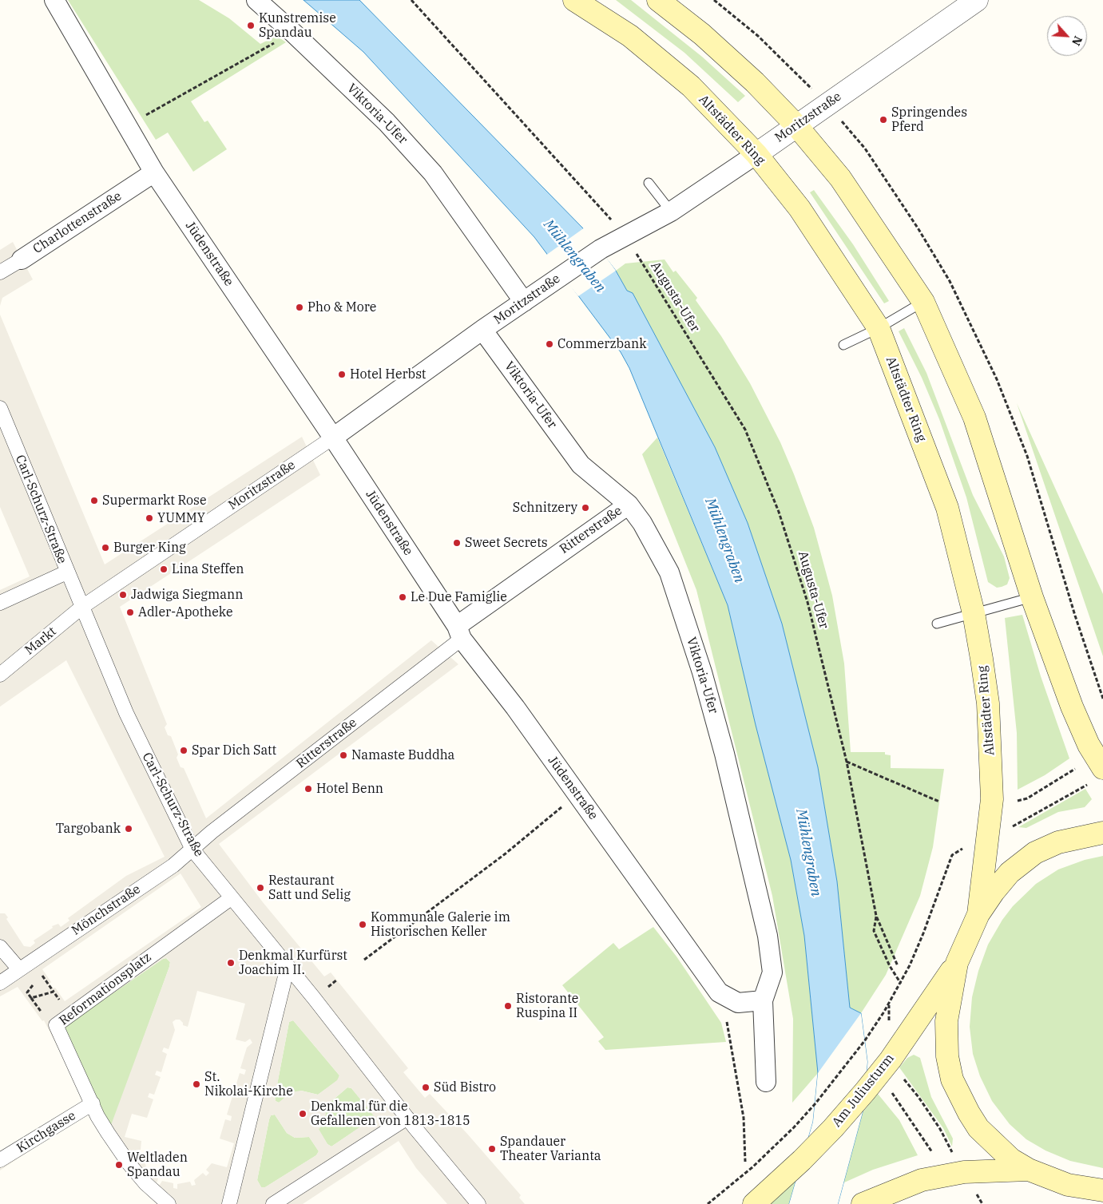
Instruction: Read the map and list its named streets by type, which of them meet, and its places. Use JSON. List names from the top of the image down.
{
  "streets": {
    "main road": ["Altstädter Ring", "Am Juliusturm"],
    "street": [
      "Viktoria-Ufer",
      "Moritzstraße",
      "Charlottenstraße",
      "Jüdenstraße",
      "Carl-Schurz-Straße",
      "Ritterstraße",
      "Markt",
      "Mönchstraße",
      "Reformationsplatz",
      "Kirchgasse"
    ],
    "path": ["Augusta-Ufer"]
  },
  "crossings": [
    ["Viktoria-Ufer", "Moritzstraße"],
    ["Viktoria-Ufer", "Jüdenstraße"],
    ["Viktoria-Ufer", "Ritterstraße"],
    ["Moritzstraße", "Altstädter Ring"],
    ["Moritzstraße", "Jüdenstraße"],
    ["Moritzstraße", "Carl-Schurz-Straße"],
    ["Moritzstraße", "Markt"],
    ["Charlottenstraße", "Jüdenstraße"],
    ["Jüdenstraße", "Ritterstraße"],
    ["Carl-Schurz-Straße", "Ritterstraße"],
    ["Carl-Schurz-Straße", "Markt"],
    ["Carl-Schurz-Straße", "Mönchstraße"],
    ["Carl-Schurz-Straße", "Reformationsplatz"],
    ["Ritterstraße", "Mönchstraße"],
    ["Reformationsplatz", "Kirchgasse"]
  ],
  "water": ["Mühlengraben"],
  "places": [
    "Kunstremise Spandau",
    "Springendes Pferd",
    "Pho & More",
    "Commerzbank",
    "Hotel Herbst",
    "Supermarkt Rose",
    "Schnitzery",
    "YUMMY",
    "Sweet Secrets",
    "Burger King",
    "Lina Steffen",
    "Jadwiga Siegmann",
    "Le Due Famiglie",
    "Adler-Apotheke",
    "Spar Dich Satt",
    "Namaste Buddha",
    "Hotel Benn",
    "Targobank",
    "Restaurant Satt und Selig",
    "Kommunale Galerie im Historischen Keller",
    "Denkmal Kurfürst Joachim II.",
    "Ristorante Ruspina II",
    "St. Nikolai-Kirche",
    "Süd Bistro",
    "Denkmal für die Gefallenen von 1813-1815",
    "Spandauer Theater Varianta",
    "Weltladen Spandau"
  ],
  "north": "bottom right"
}
